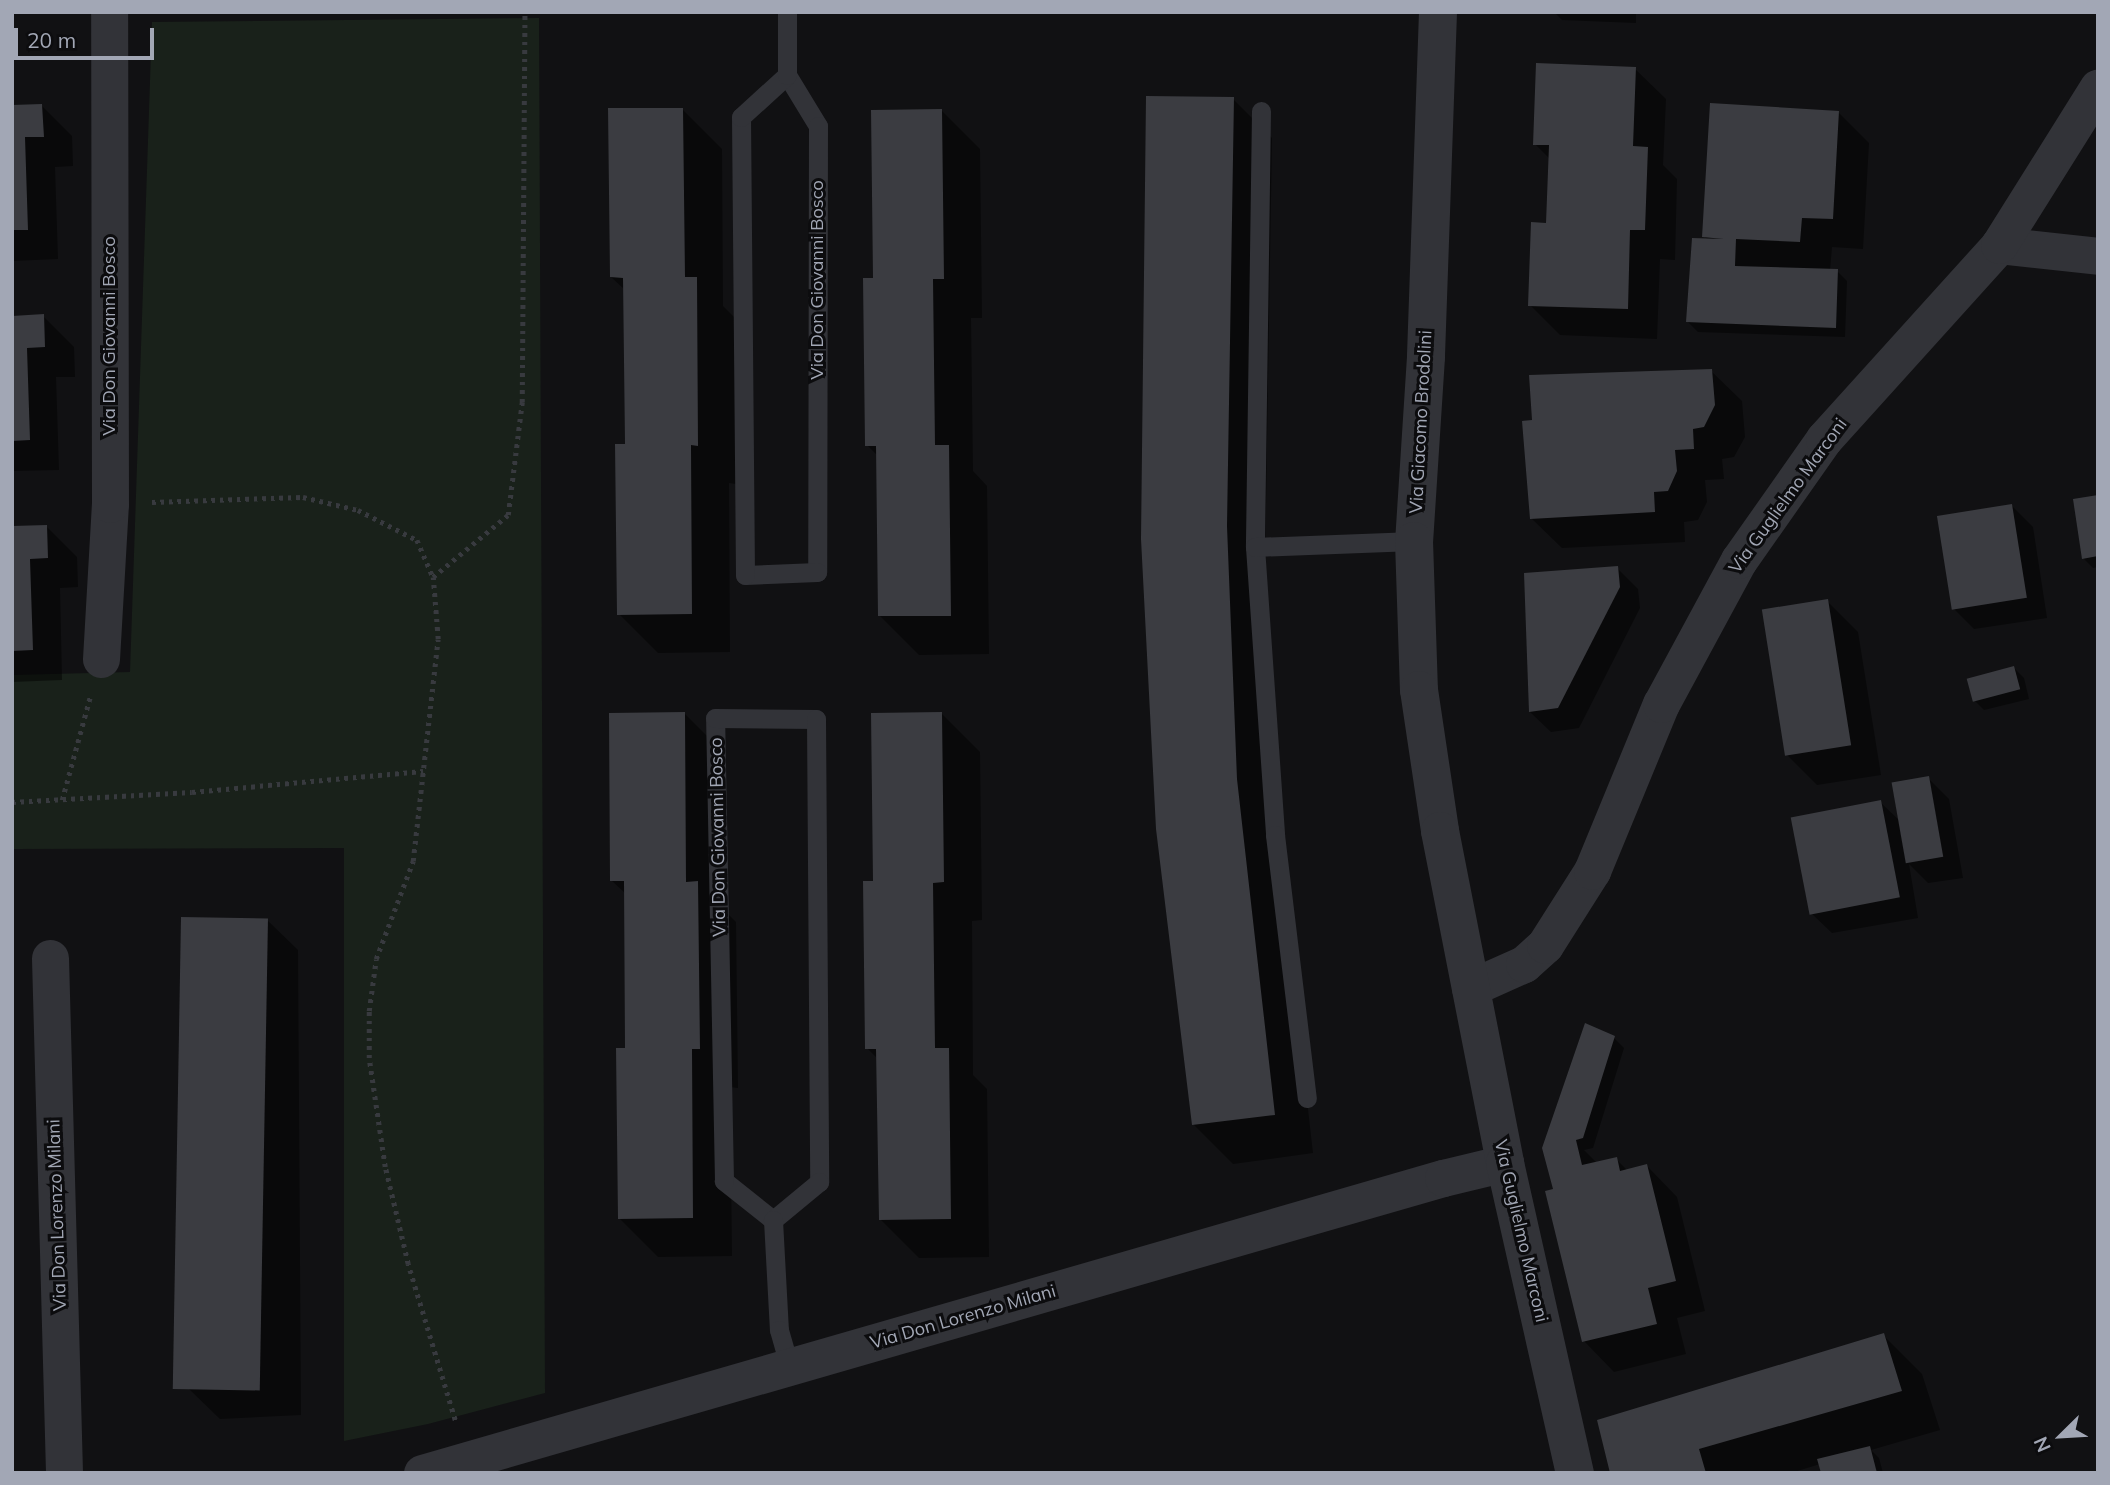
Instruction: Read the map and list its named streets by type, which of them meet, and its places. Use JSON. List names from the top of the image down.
{
  "streets": {
    "street": [
      "Via Don Giovanni Bosco",
      "Via Giacomo Brodolini",
      "Via Guglielmo Marconi",
      "Via Don Lorenzo Milani"
    ]
  },
  "crossings": [
    ["Via Giacomo Brodolini", "Via Guglielmo Marconi"],
    ["Via Guglielmo Marconi", "Via Don Lorenzo Milani"]
  ],
  "scale_bar": "20 m",
  "north": "bottom left"
}
